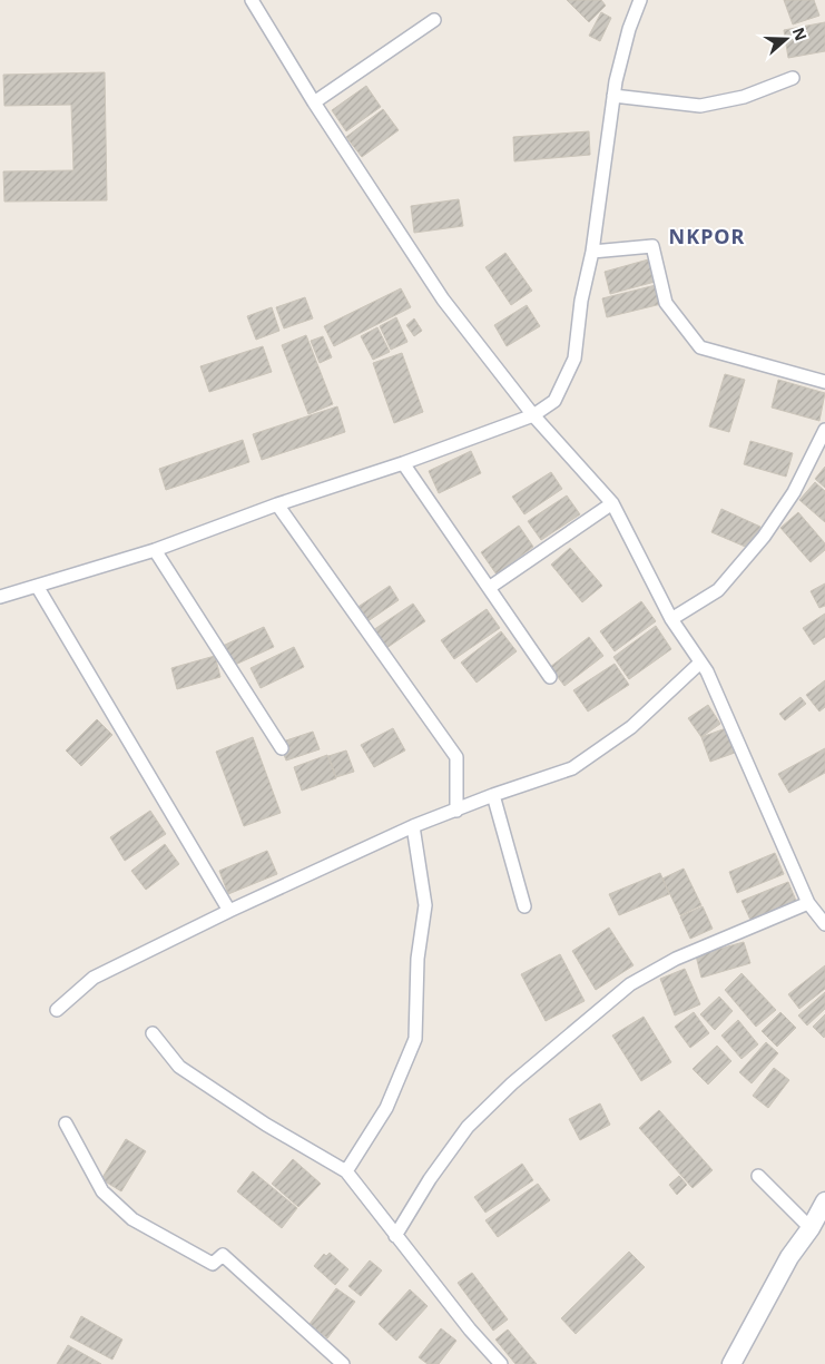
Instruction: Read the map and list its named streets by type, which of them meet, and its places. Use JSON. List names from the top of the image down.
{
  "districts": ["NKPOR"],
  "north": "right"
}
